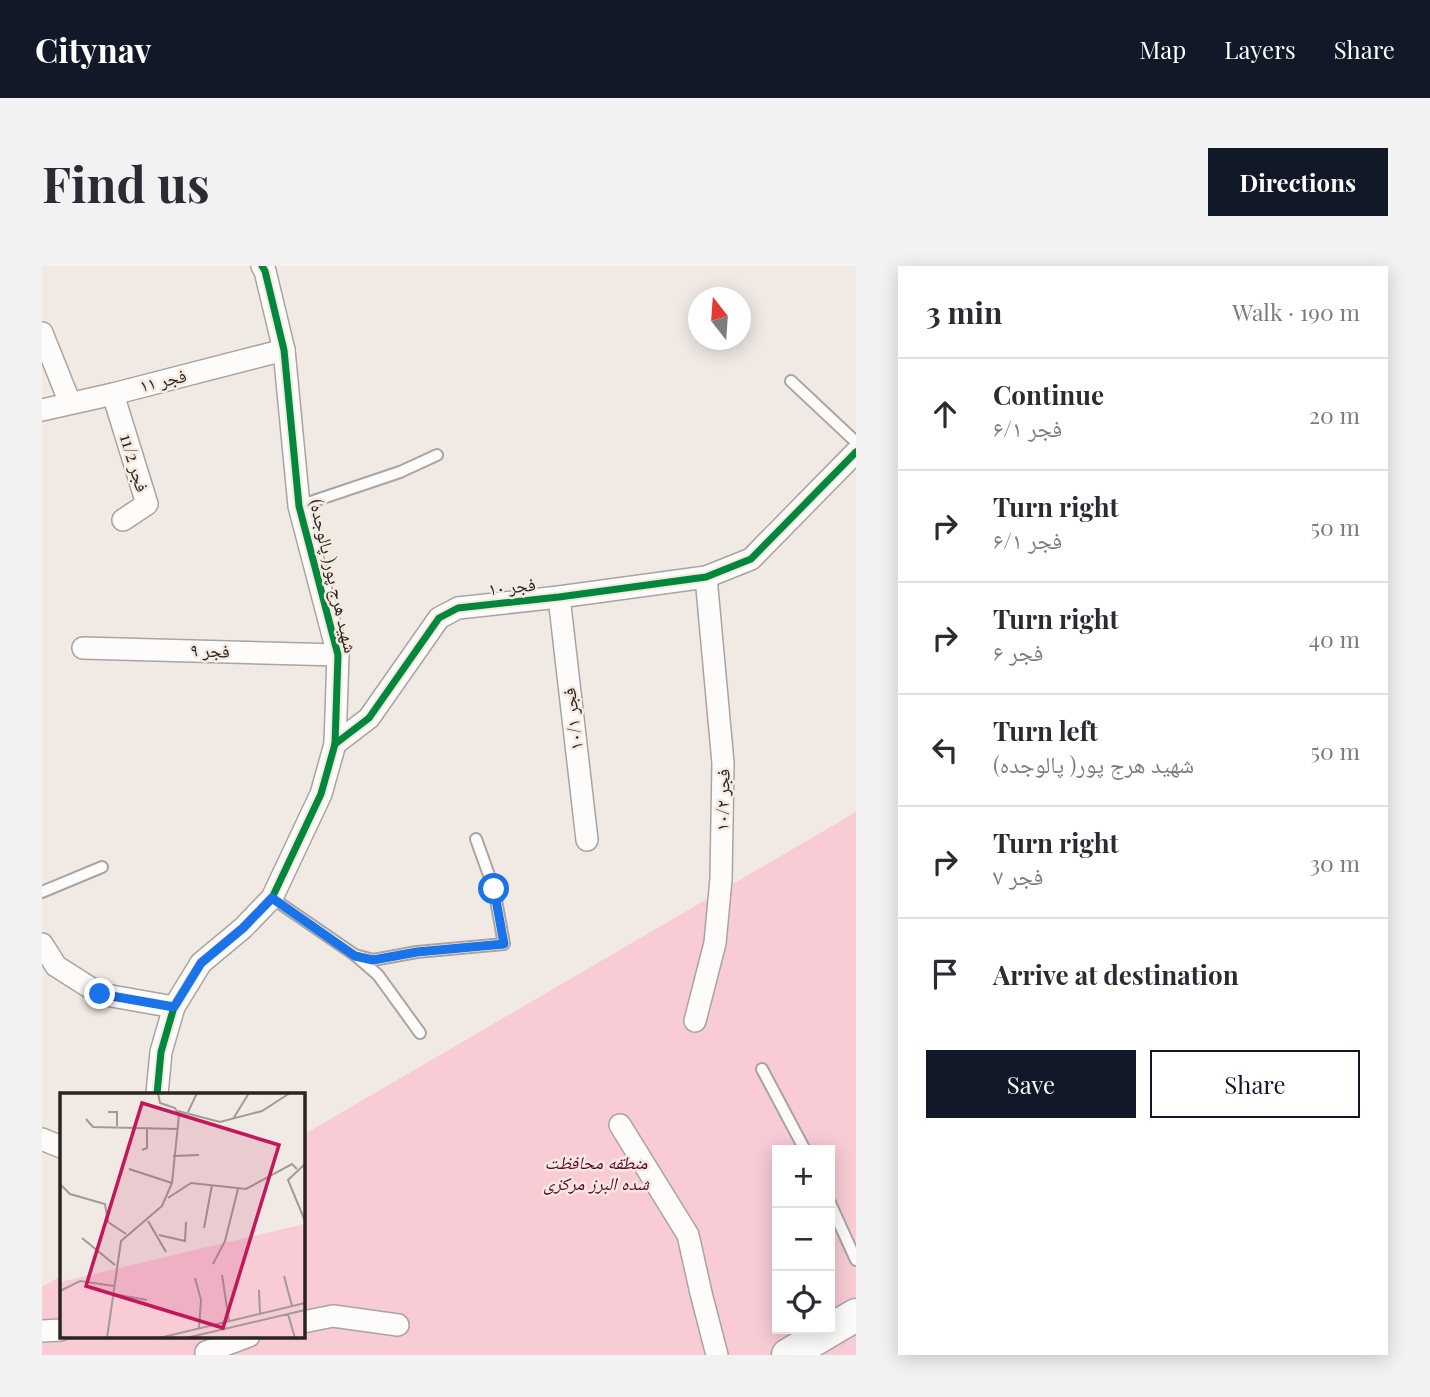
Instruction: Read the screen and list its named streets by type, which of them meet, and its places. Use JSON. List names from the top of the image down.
{
  "streets": {
    "street": [
      "فجر ۱۱",
      "فجر 11/2",
      "شهید هرج پور( پالوجده)",
      "فجر ۱۰",
      "فجر ۹",
      "فجر ۱۰/۱",
      "فجر ۱۰/۲"
    ]
  },
  "crossings": [
    ["فجر ۱۱", "فجر 11/2"],
    ["فجر ۱۱", "شهید هرج پور( پالوجده)"],
    ["شهید هرج پور( پالوجده)", "فجر ۱۰"],
    ["شهید هرج پور( پالوجده)", "فجر ۹"],
    ["فجر ۱۰", "فجر ۱۰/۱"],
    ["فجر ۱۰", "فجر ۱۰/۲"]
  ],
  "parks": ["منطقه محافظت شده البرز مرکزی"],
  "north": "top",
  "page": {
    "header": "Citynav",
    "nav": ["Map", "Layers", "Share"],
    "buttons": [
      "Directions",
      ["Save", "Share"]
    ],
    "title": "Find us",
    "heading": ["3 min", "Walk · 190 m"],
    "list": [
      ["Continue", "فجر ۶/۱", "20 m"],
      ["Turn right", "فجر ۶/۱", "50 m"],
      ["Turn right", "فجر ۶", "40 m"],
      ["Turn left", "شهید هرج پور( پالوجده)", "50 m"],
      ["Turn right", "فجر ۷", "30 m"],
      "Arrive at destination"
    ],
    "map_buttons": ["+", "−"]
  }
}
